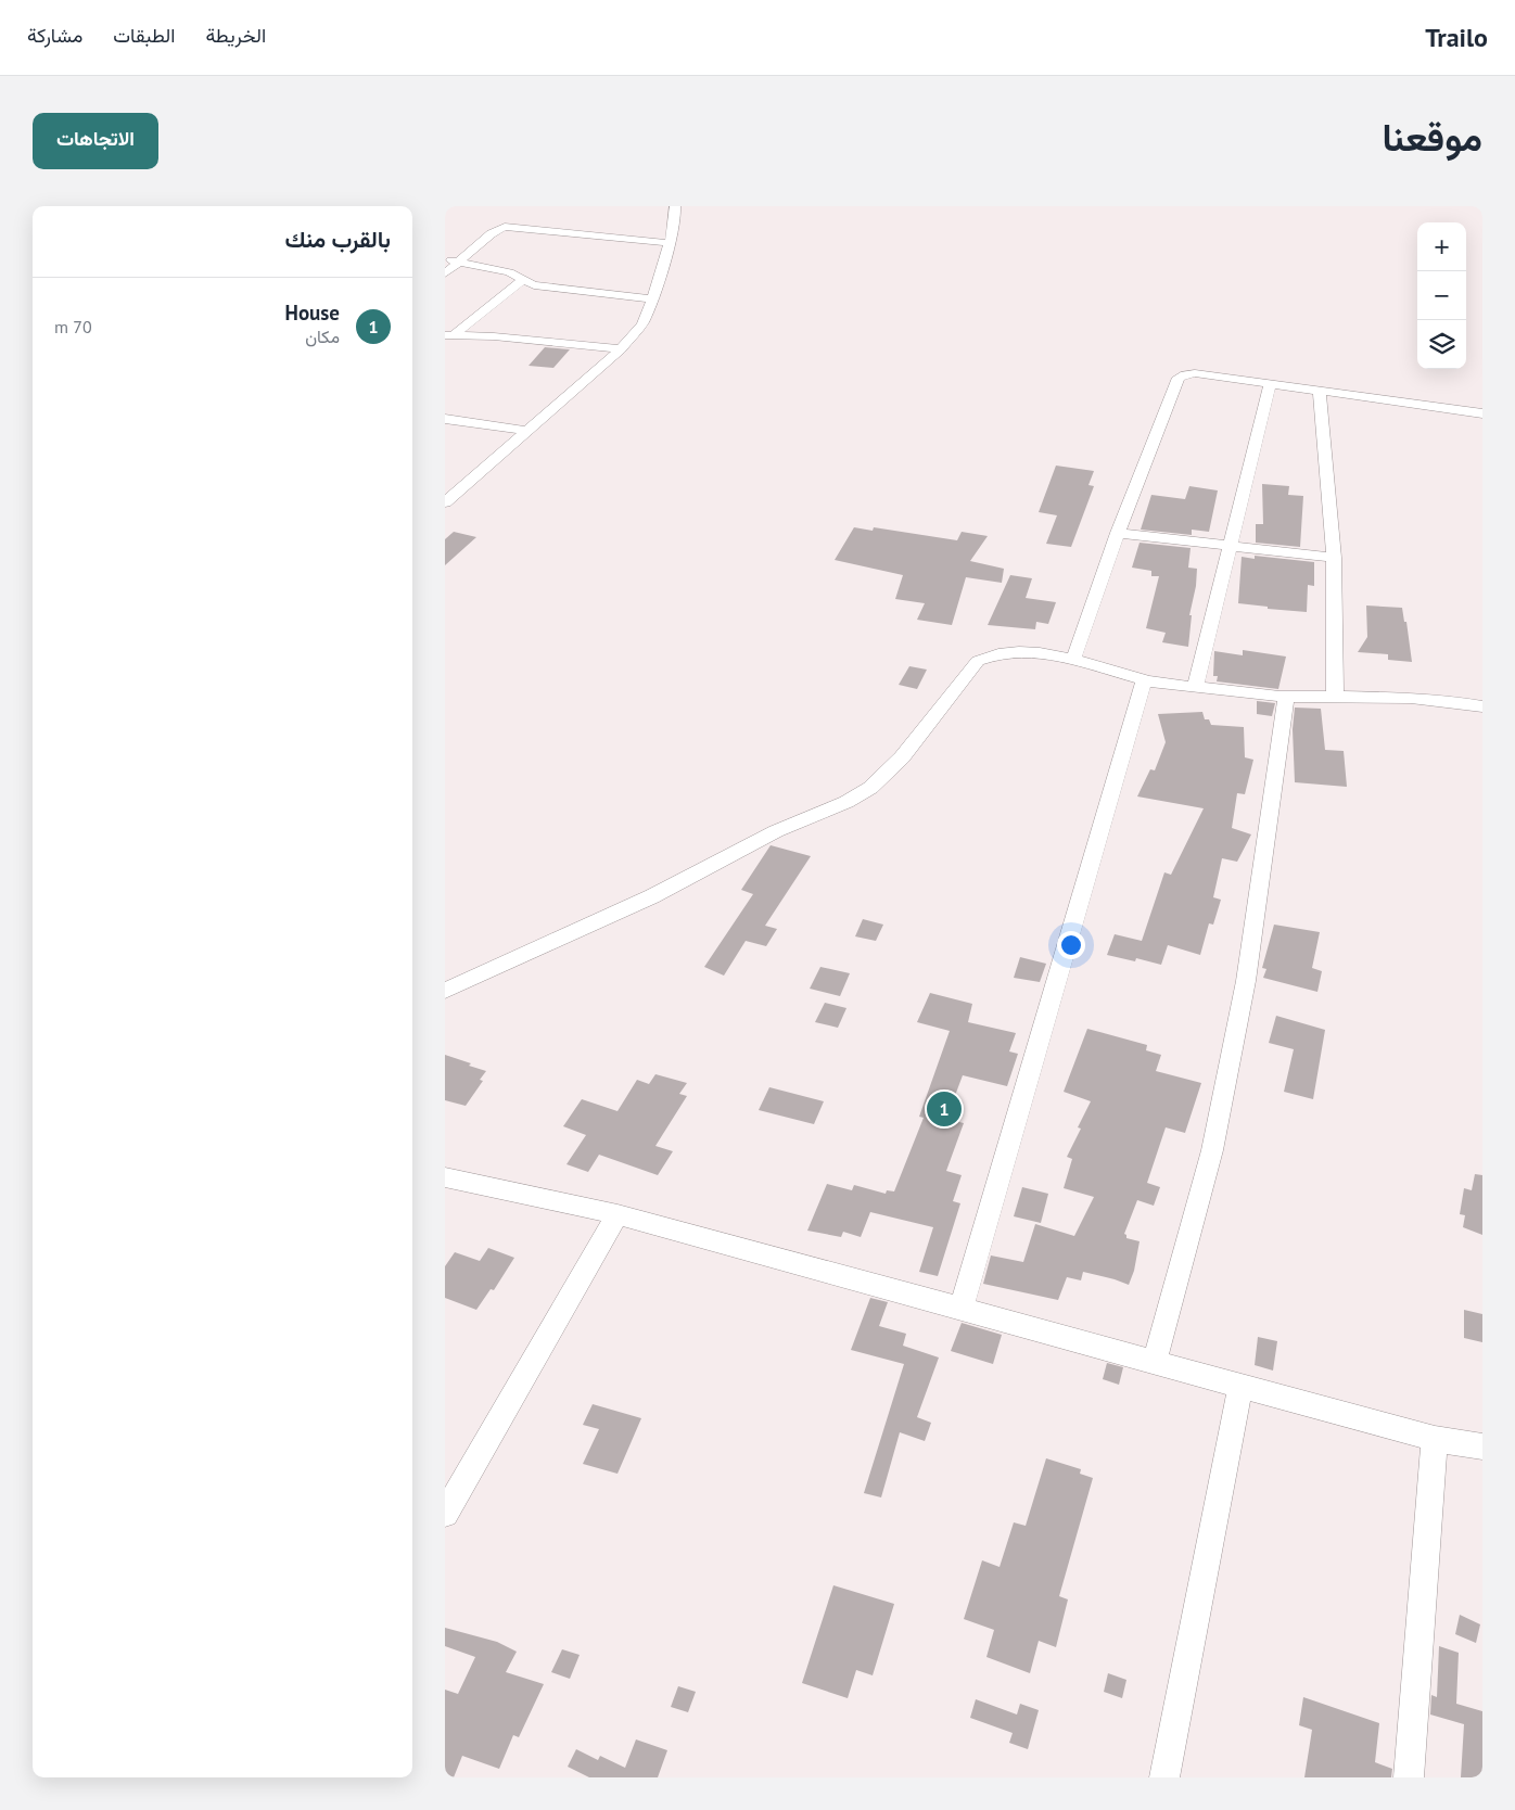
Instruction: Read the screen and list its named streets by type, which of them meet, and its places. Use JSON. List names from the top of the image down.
{
  "page": {
    "header": "Trailo",
    "nav": ["الخريطة", "الطبقات", "مشاركة"],
    "title": "موقعنا",
    "buttons": "الاتجاهات",
    "heading": "بالقرب منك",
    "map_buttons": ["+", "−"],
    "list": [
      {
        "mark": "1",
        "name": "House",
        "note": "مكان",
        "value": "70 m"
      }
    ],
    "pins": "1"
  }
}
